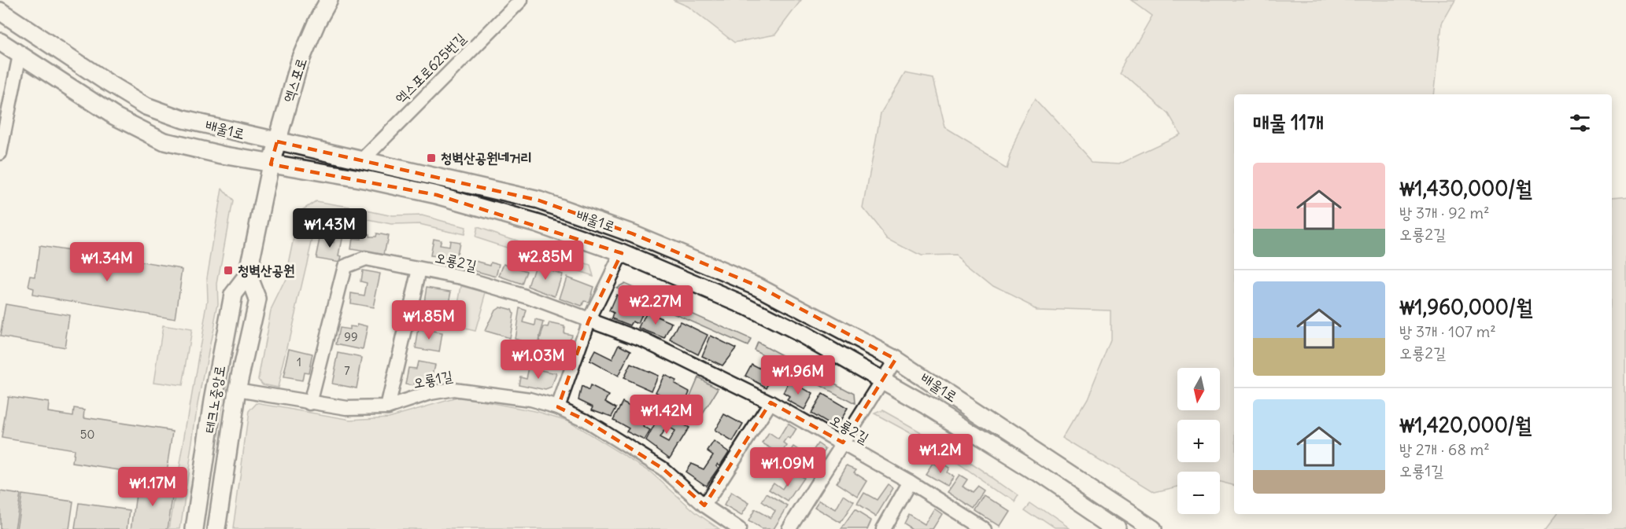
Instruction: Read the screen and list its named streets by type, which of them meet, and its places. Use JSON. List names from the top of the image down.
{
  "streets": {
    "main road": ["엑스포로", "배울1로", "테크노중앙로"],
    "street": ["엑스포로625번길", "오룡2길", "오룡1길"]
  },
  "crossings": [
    ["엑스포로625번길", "배울1로"],
    ["엑스포로", "배울1로"],
    ["엑스포로", "테크노중앙로"],
    ["배울1로", "테크노중앙로"],
    ["오룡2길", "오룡1길"],
    ["오룡1길", "테크노중앙로"]
  ],
  "places": {
    "transit": ["청벽산공원네거리", "청벽산공원"]
  },
  "house_numbers": [
    "99",
    "1",
    "7",
    "50"
  ],
  "north": "bottom",
  "page": {
    "heading": "매물 11개",
    "list": [
      {
        "name": "₩1,430,000/월",
        "note": "방 3개 · 92 m² · 오룡2길"
      },
      {
        "name": "₩1,960,000/월",
        "note": "방 3개 · 107 m² · 오룡2길"
      },
      {
        "name": "₩1,420,000/월",
        "note": "방 2개 · 68 m² · 오룡1길"
      }
    ],
    "price": [
      "₩1.43M",
      "₩2.85M",
      "₩1.34M",
      "₩2.27M",
      "₩1.85M",
      "₩1.03M",
      "₩1.96M",
      "₩1.42M",
      "₩1.2M",
      "₩1.09M",
      "₩1.17M"
    ],
    "map_buttons": ["+", "−"]
  }
}
